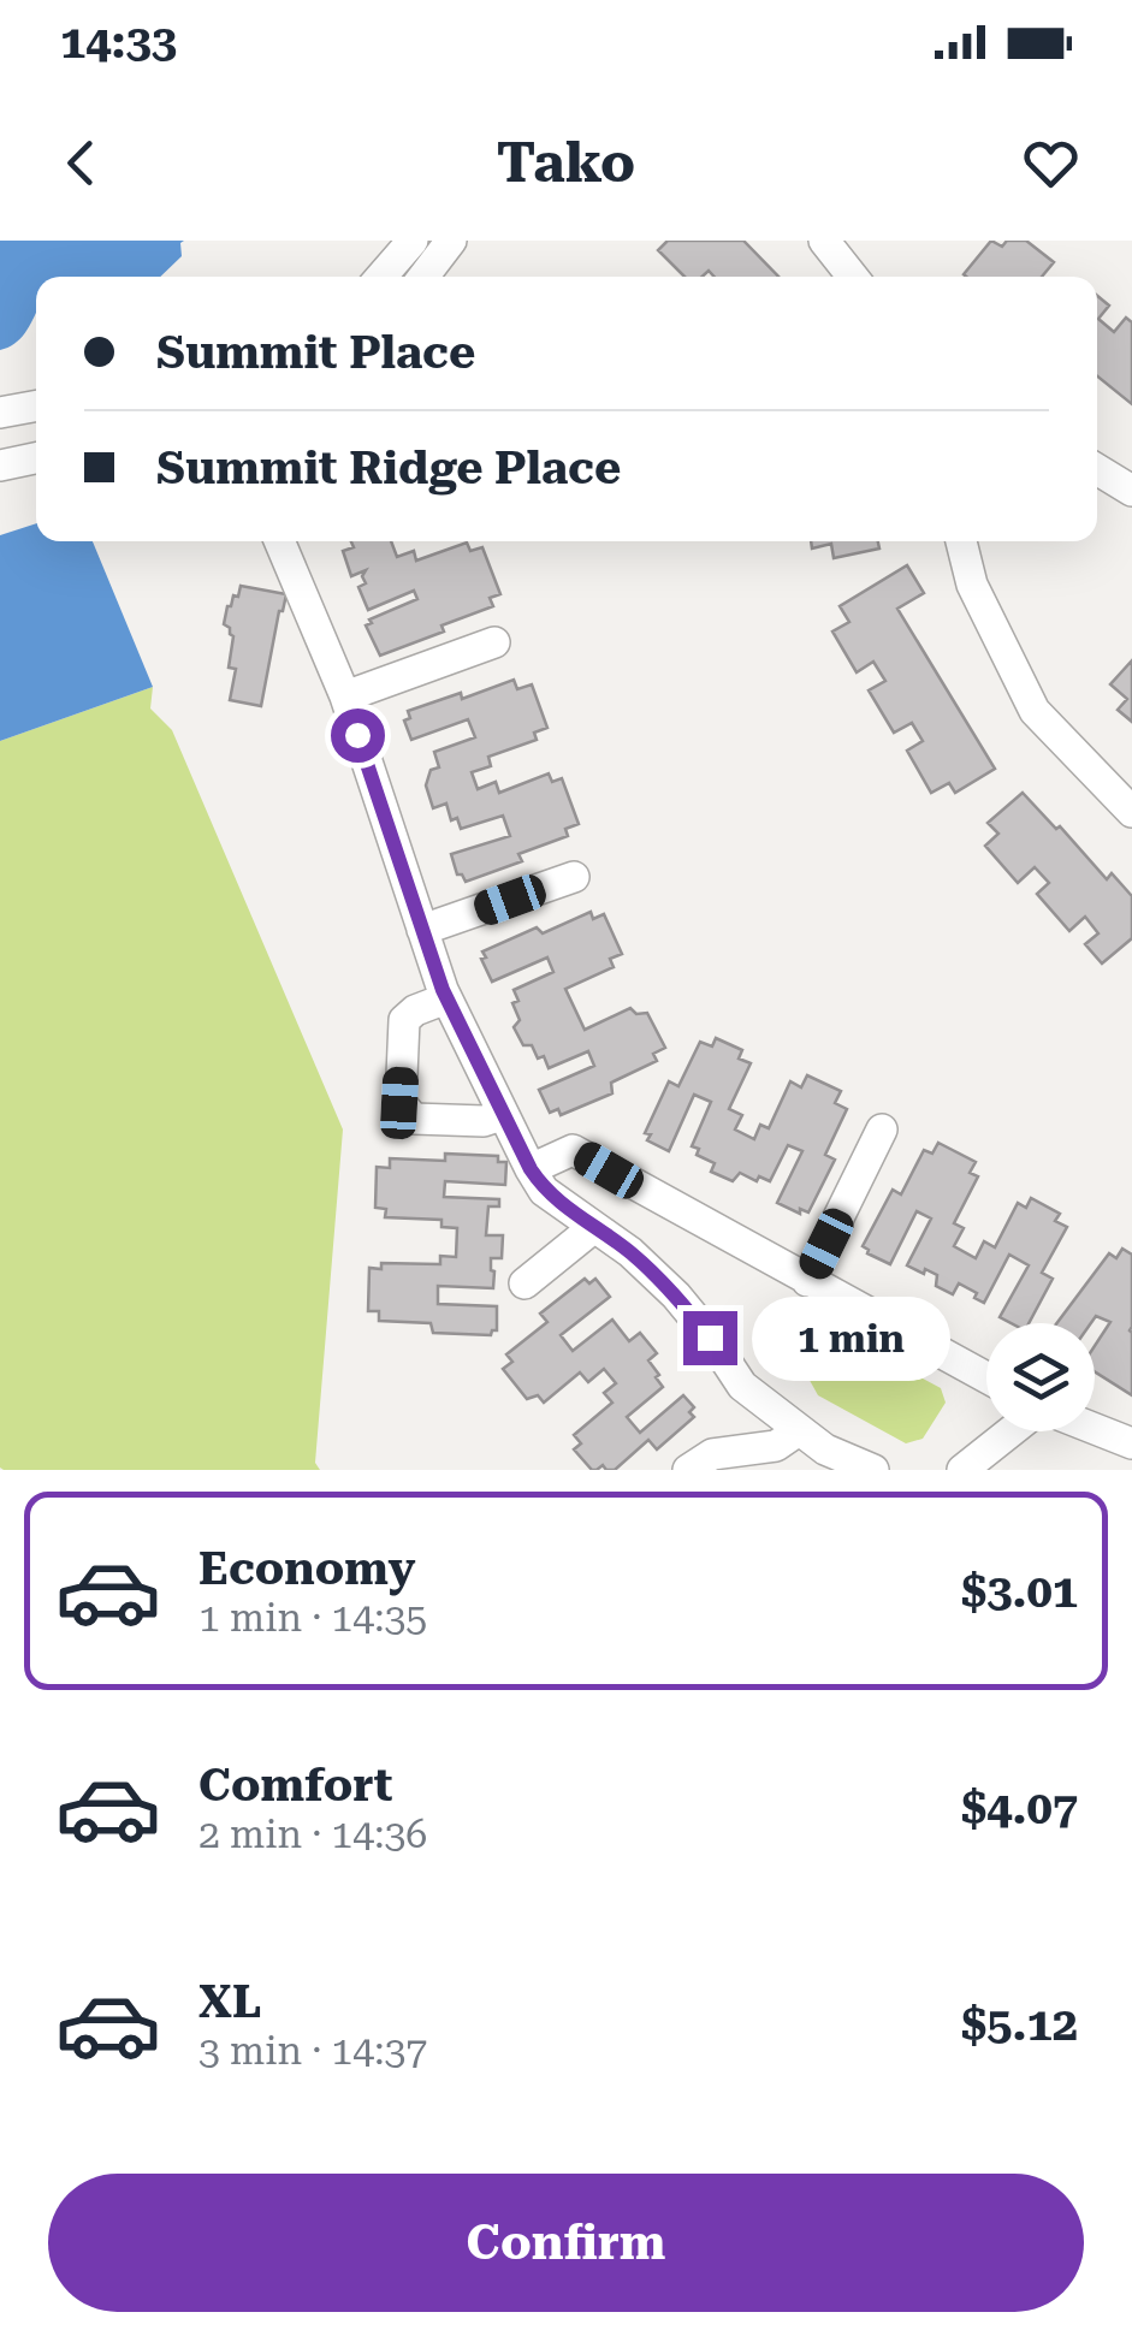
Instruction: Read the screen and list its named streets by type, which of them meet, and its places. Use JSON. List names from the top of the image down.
{
  "page": {
    "status": "14:33",
    "header": "Tako",
    "banner": ["Summit Place", "Summit Ridge Place"],
    "bubble": "1 min",
    "list": [
      {
        "name": "Economy",
        "note": "1 min · 14:35",
        "value": "$3.01"
      },
      {
        "name": "Comfort",
        "note": "2 min · 14:36",
        "value": "$4.07"
      },
      {
        "name": "XL",
        "note": "3 min · 14:37",
        "value": "$5.12"
      }
    ],
    "buttons": "Confirm"
  }
}
